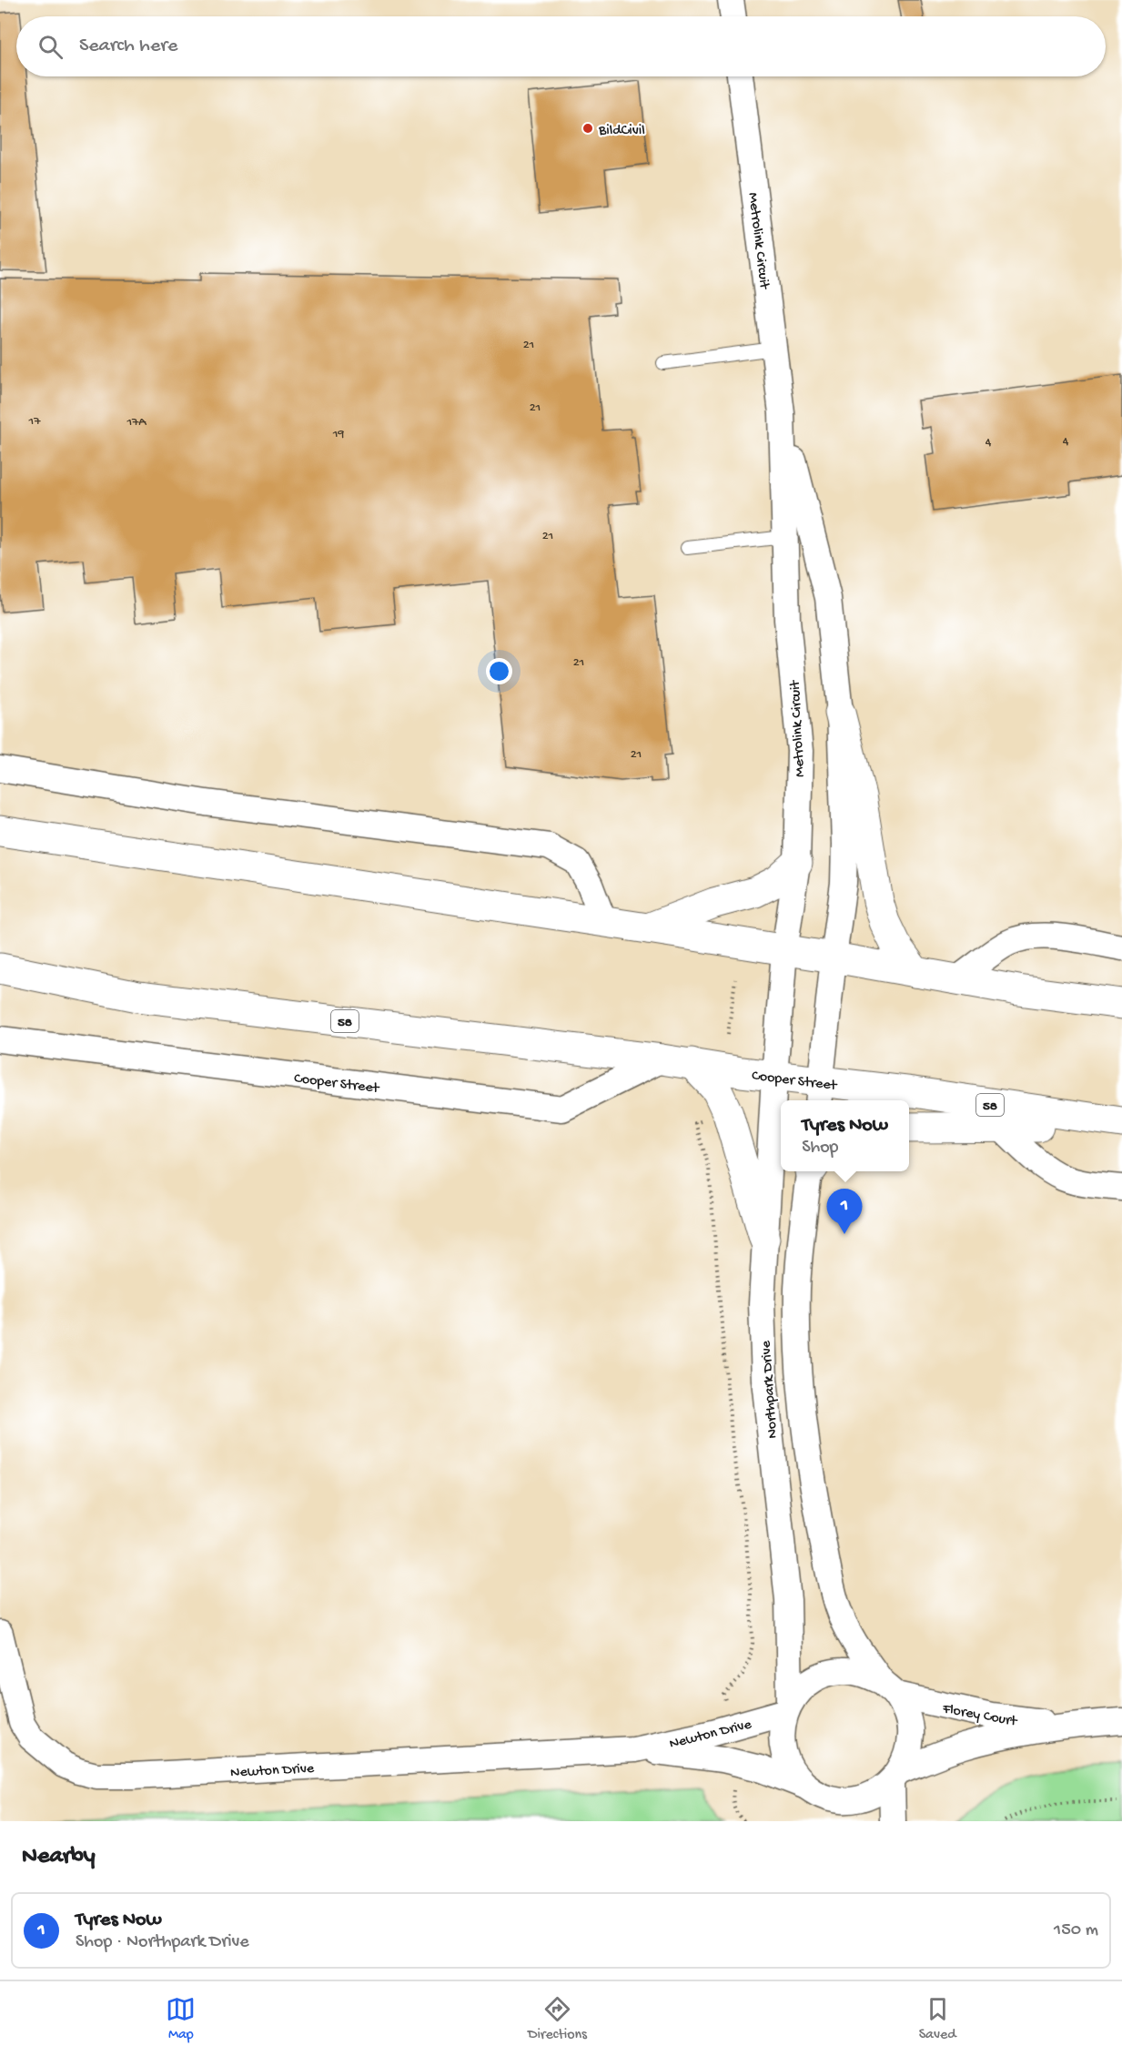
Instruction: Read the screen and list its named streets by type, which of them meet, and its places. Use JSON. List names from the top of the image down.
{
  "streets": {
    "main road": ["58", "Cooper Street"],
    "street": [
      "Metrolink Circuit",
      "Northpark Drive",
      "Florey Court",
      "Newton Drive"
    ]
  },
  "crossings": [
    ["Metrolink Circuit", "Cooper Street"],
    ["Metrolink Circuit", "Northpark Drive"],
    ["Cooper Street", "Northpark Drive"],
    ["Northpark Drive", "Florey Court"],
    ["Northpark Drive", "Newton Drive"],
    ["Florey Court", "Newton Drive"]
  ],
  "places": ["BildCivil"],
  "house_numbers": [
    "21",
    "21",
    "17",
    "17A",
    "19",
    "4",
    "4",
    "21",
    "21",
    "21"
  ],
  "page": {
    "search": "Search here",
    "popup": ["Tyres Now", "Shop"],
    "pins": "1",
    "heading": "Nearby",
    "list": [
      {
        "mark": "1",
        "name": "Tyres Now",
        "note": "Shop · Northpark Drive",
        "value": "150 m"
      }
    ],
    "nav": ["Map", "Directions", "Saved"]
  }
}
